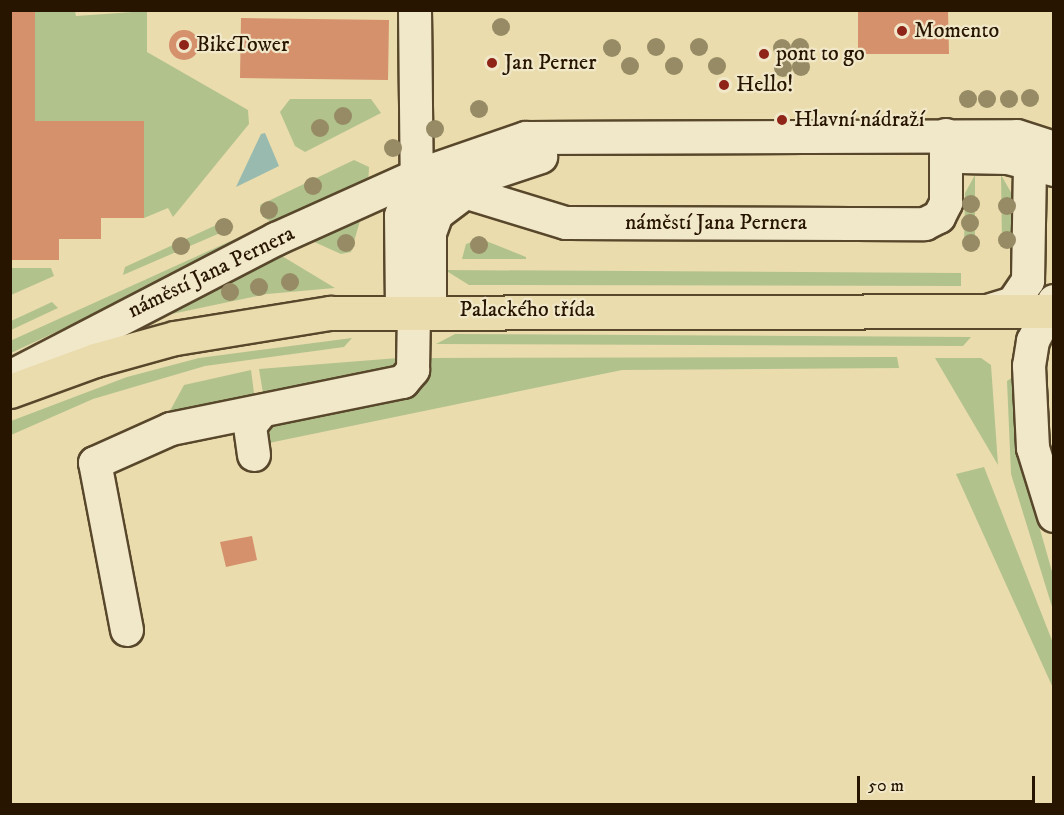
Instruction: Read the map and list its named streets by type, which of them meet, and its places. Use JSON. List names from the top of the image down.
{
  "streets": {
    "main road": ["Palackého třída"],
    "street": ["náměstí Jana Pernera"]
  },
  "places": [
    "Momento",
    "BikeTower",
    "pont to go",
    "Jan Perner",
    "Hello!",
    "Hlavní nádraží"
  ],
  "scale_bar": "50 m"
}
